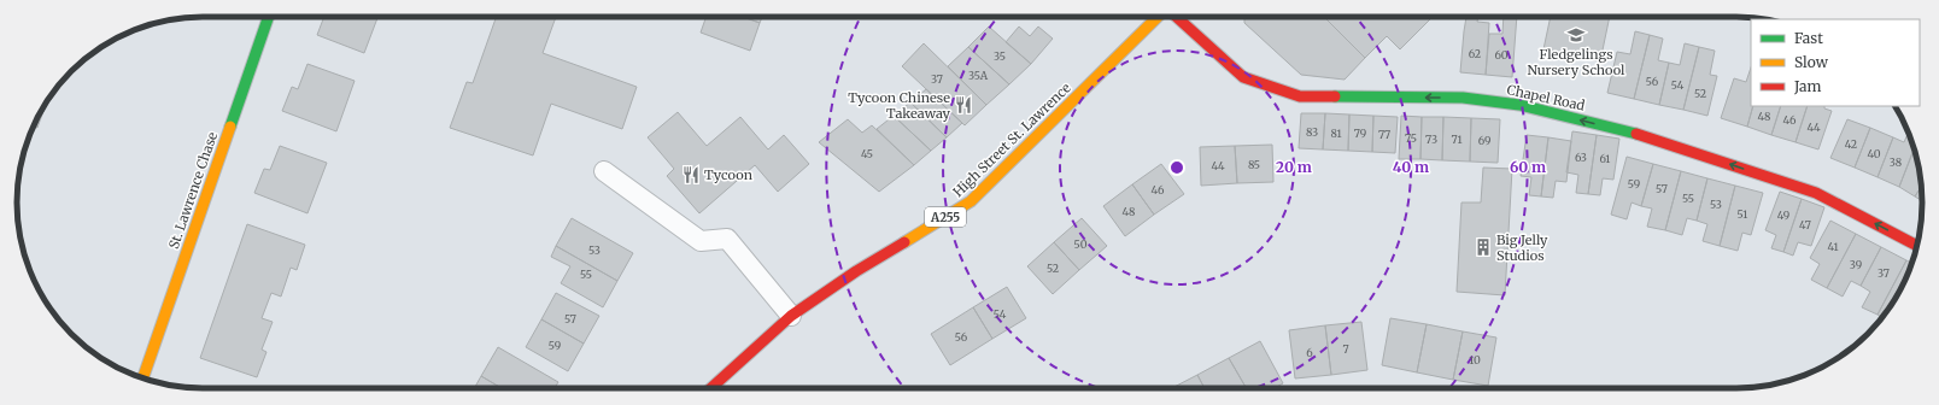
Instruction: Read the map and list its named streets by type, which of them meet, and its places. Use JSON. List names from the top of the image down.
{
  "streets": {
    "street": [
      "Chapel Road",
      "High Street St. Lawrence",
      "St. Lawrence Chase",
      "A255"
    ]
  },
  "one_way": ["Chapel Road"],
  "places": {
    "school or university": ["Fledgelings Nursery School"],
    "restaurant": ["Tycoon Chinese Takeaway", "Tycoon"],
    "building": ["Big Jelly Studios"]
  },
  "house_numbers": [
    "62",
    "60",
    "35",
    "35A",
    "37",
    "56",
    "54",
    "52",
    "48",
    "46",
    "44",
    "83",
    "81",
    "79",
    "77",
    "75",
    "73",
    "71",
    "69",
    "42",
    "45",
    "40",
    "63",
    "61",
    "38",
    "85",
    "44",
    "59",
    "57",
    "46",
    "55",
    "53",
    "48",
    "51",
    "49",
    "47",
    "50",
    "41",
    "53",
    "39",
    "52",
    "37",
    "55",
    "54",
    "57",
    "56",
    "59",
    "7",
    "6",
    "10"
  ],
  "legend": ["Fast", "Slow", "Jam"],
  "rings": ["20 m", "40 m", "60 m"]
}
